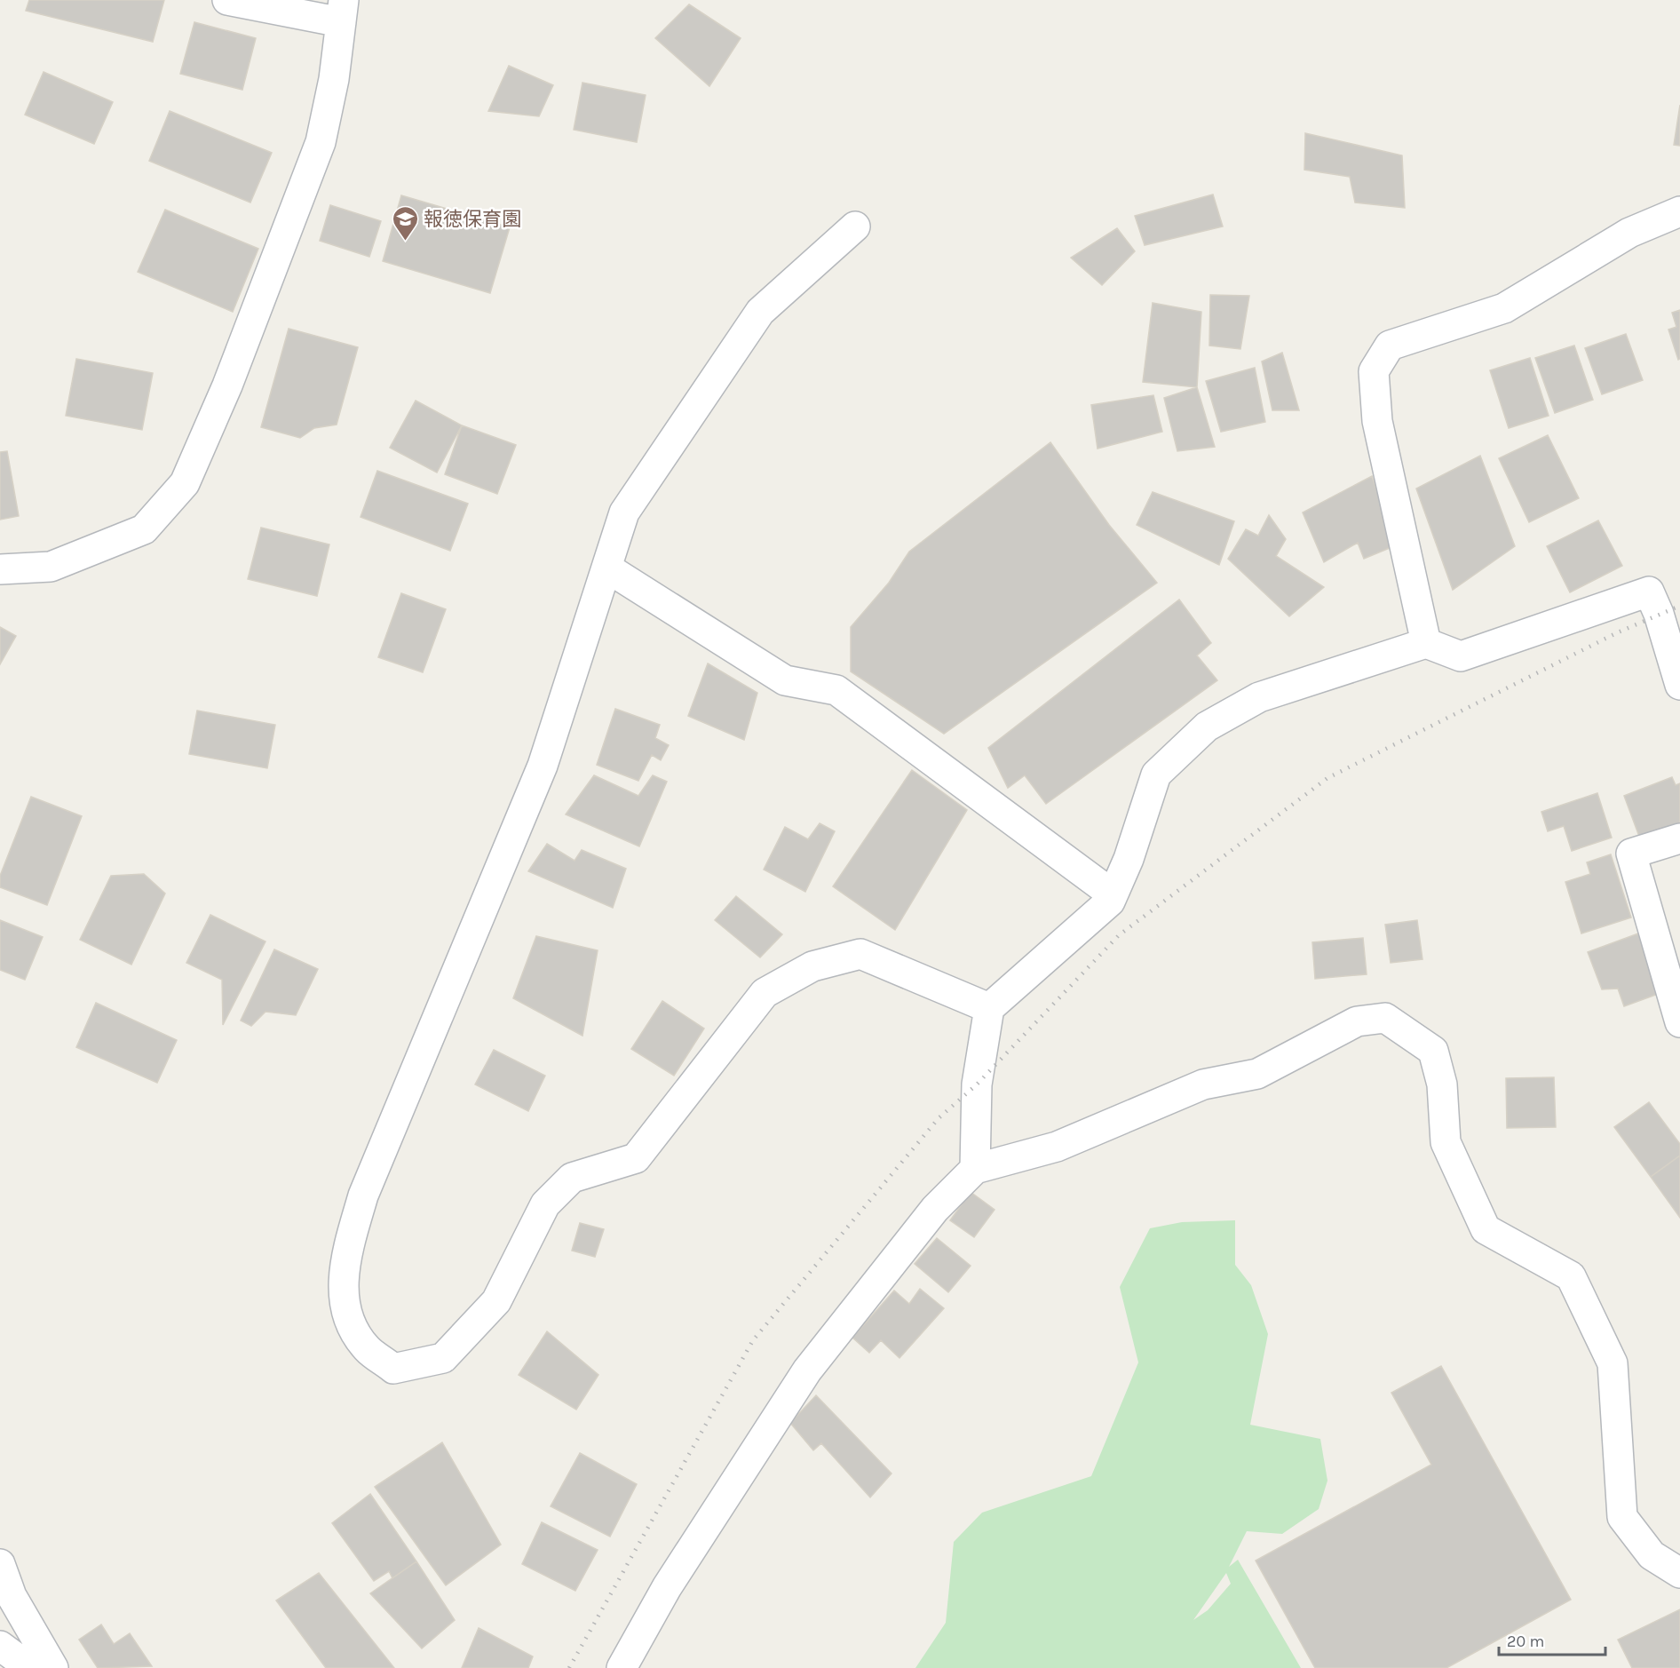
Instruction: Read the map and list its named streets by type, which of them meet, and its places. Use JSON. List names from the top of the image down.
{
  "places": {
    "school or university": ["報徳保育園"]
  },
  "scale_bar": "20 m"
}
